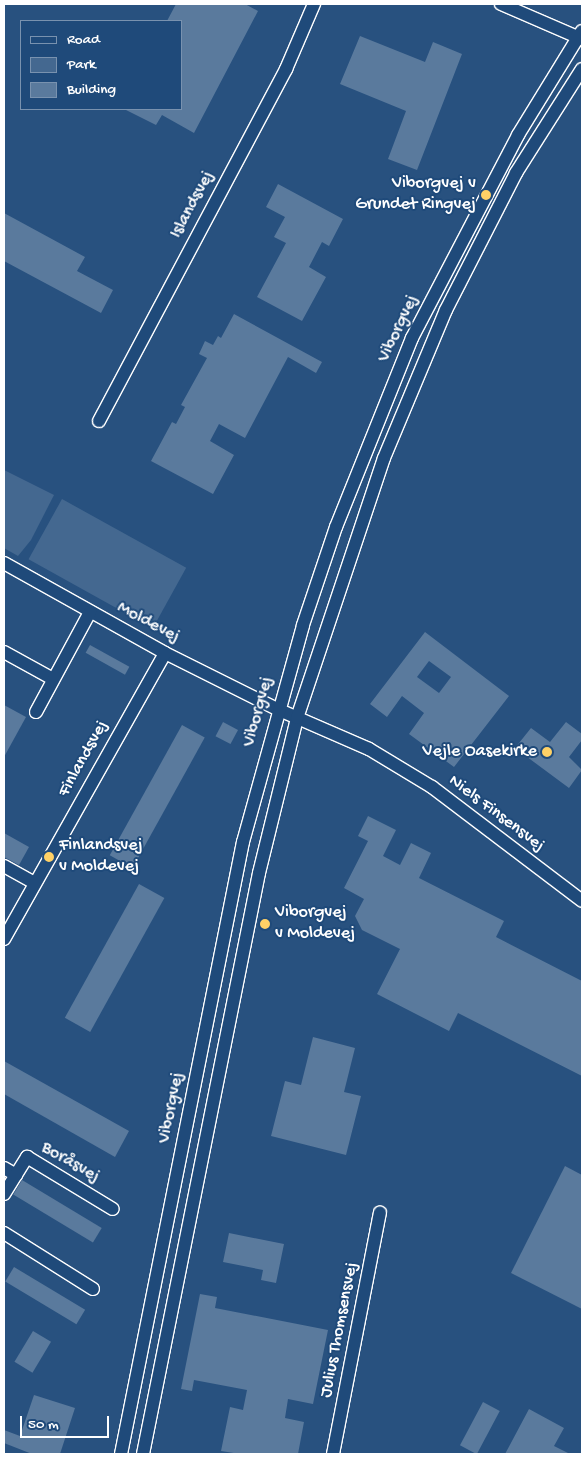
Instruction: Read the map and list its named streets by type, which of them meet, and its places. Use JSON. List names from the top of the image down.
{
  "streets": {
    "street": [
      "Islandsvej",
      "Viborgvej",
      "Moldevej",
      "Finlandsvej",
      "Niels Finsensvej",
      "Boråsvej",
      "Julius Thomsensvej"
    ]
  },
  "crossings": [
    ["Viborgvej", "Moldevej"],
    ["Viborgvej", "Niels Finsensvej"],
    ["Moldevej", "Finlandsvej"],
    ["Moldevej", "Niels Finsensvej"]
  ],
  "places": [
    "Viborgvej v Grundet Ringvej",
    "Vejle Oasekirke",
    "Finlandsvej v Moldevej",
    "Viborgvej v Moldevej"
  ],
  "legend": ["Road", "Park", "Building"],
  "scale_bar": "50 m"
}
